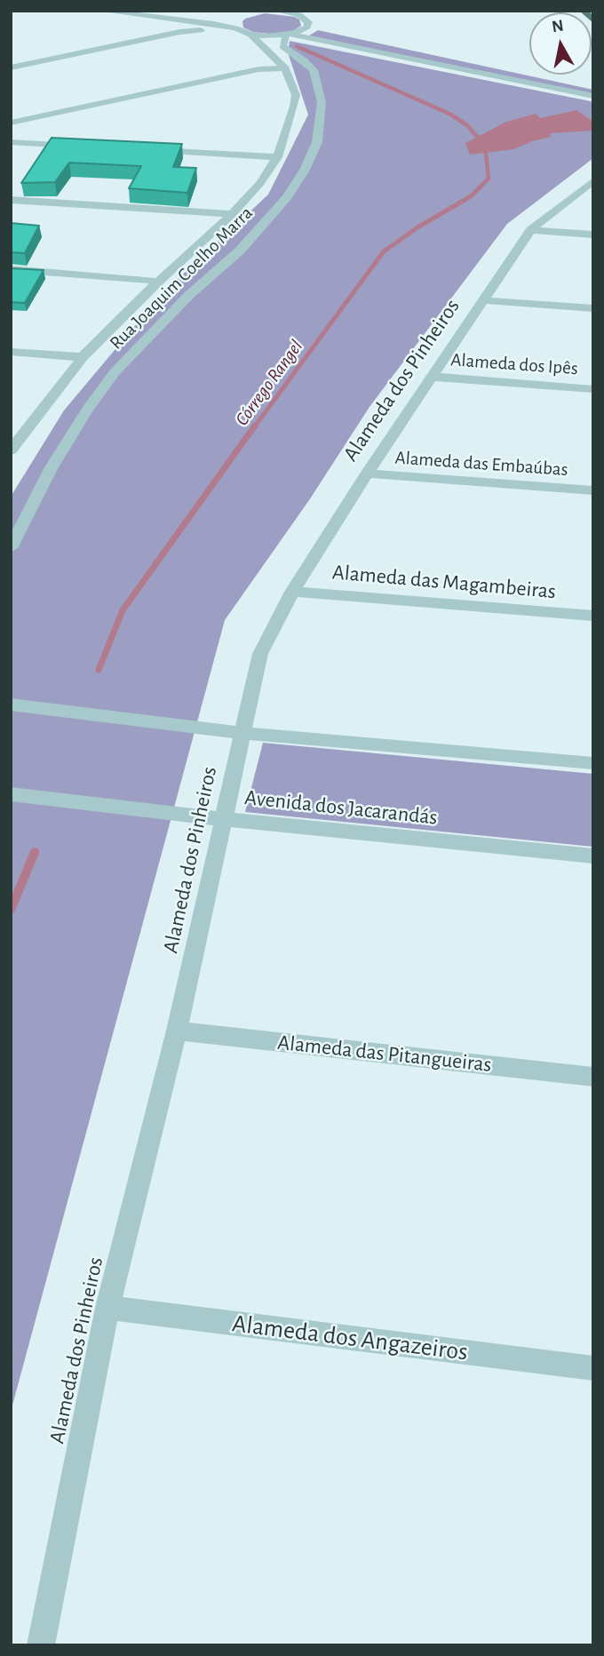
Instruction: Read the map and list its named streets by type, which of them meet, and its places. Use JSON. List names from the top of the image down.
{
  "streets": {
    "street": [
      "Rua Joaquim Coelho Marra",
      "Alameda dos Ipês",
      "Alameda dos Pinheiros",
      "Alameda das Embaúbas",
      "Alameda das Magambeiras",
      "Avenida dos Jacarandás",
      "Alameda das Pitangueiras",
      "Alameda dos Angazeiros"
    ]
  },
  "crossings": [
    ["Alameda dos Ipês", "Alameda dos Pinheiros"],
    ["Alameda dos Pinheiros", "Alameda das Embaúbas"],
    ["Alameda dos Pinheiros", "Alameda das Magambeiras"],
    ["Alameda dos Pinheiros", "Avenida dos Jacarandás"],
    ["Alameda dos Pinheiros", "Alameda das Pitangueiras"],
    ["Alameda dos Pinheiros", "Alameda dos Angazeiros"]
  ],
  "water": ["Córrego Rangel"],
  "north": "top"
}
